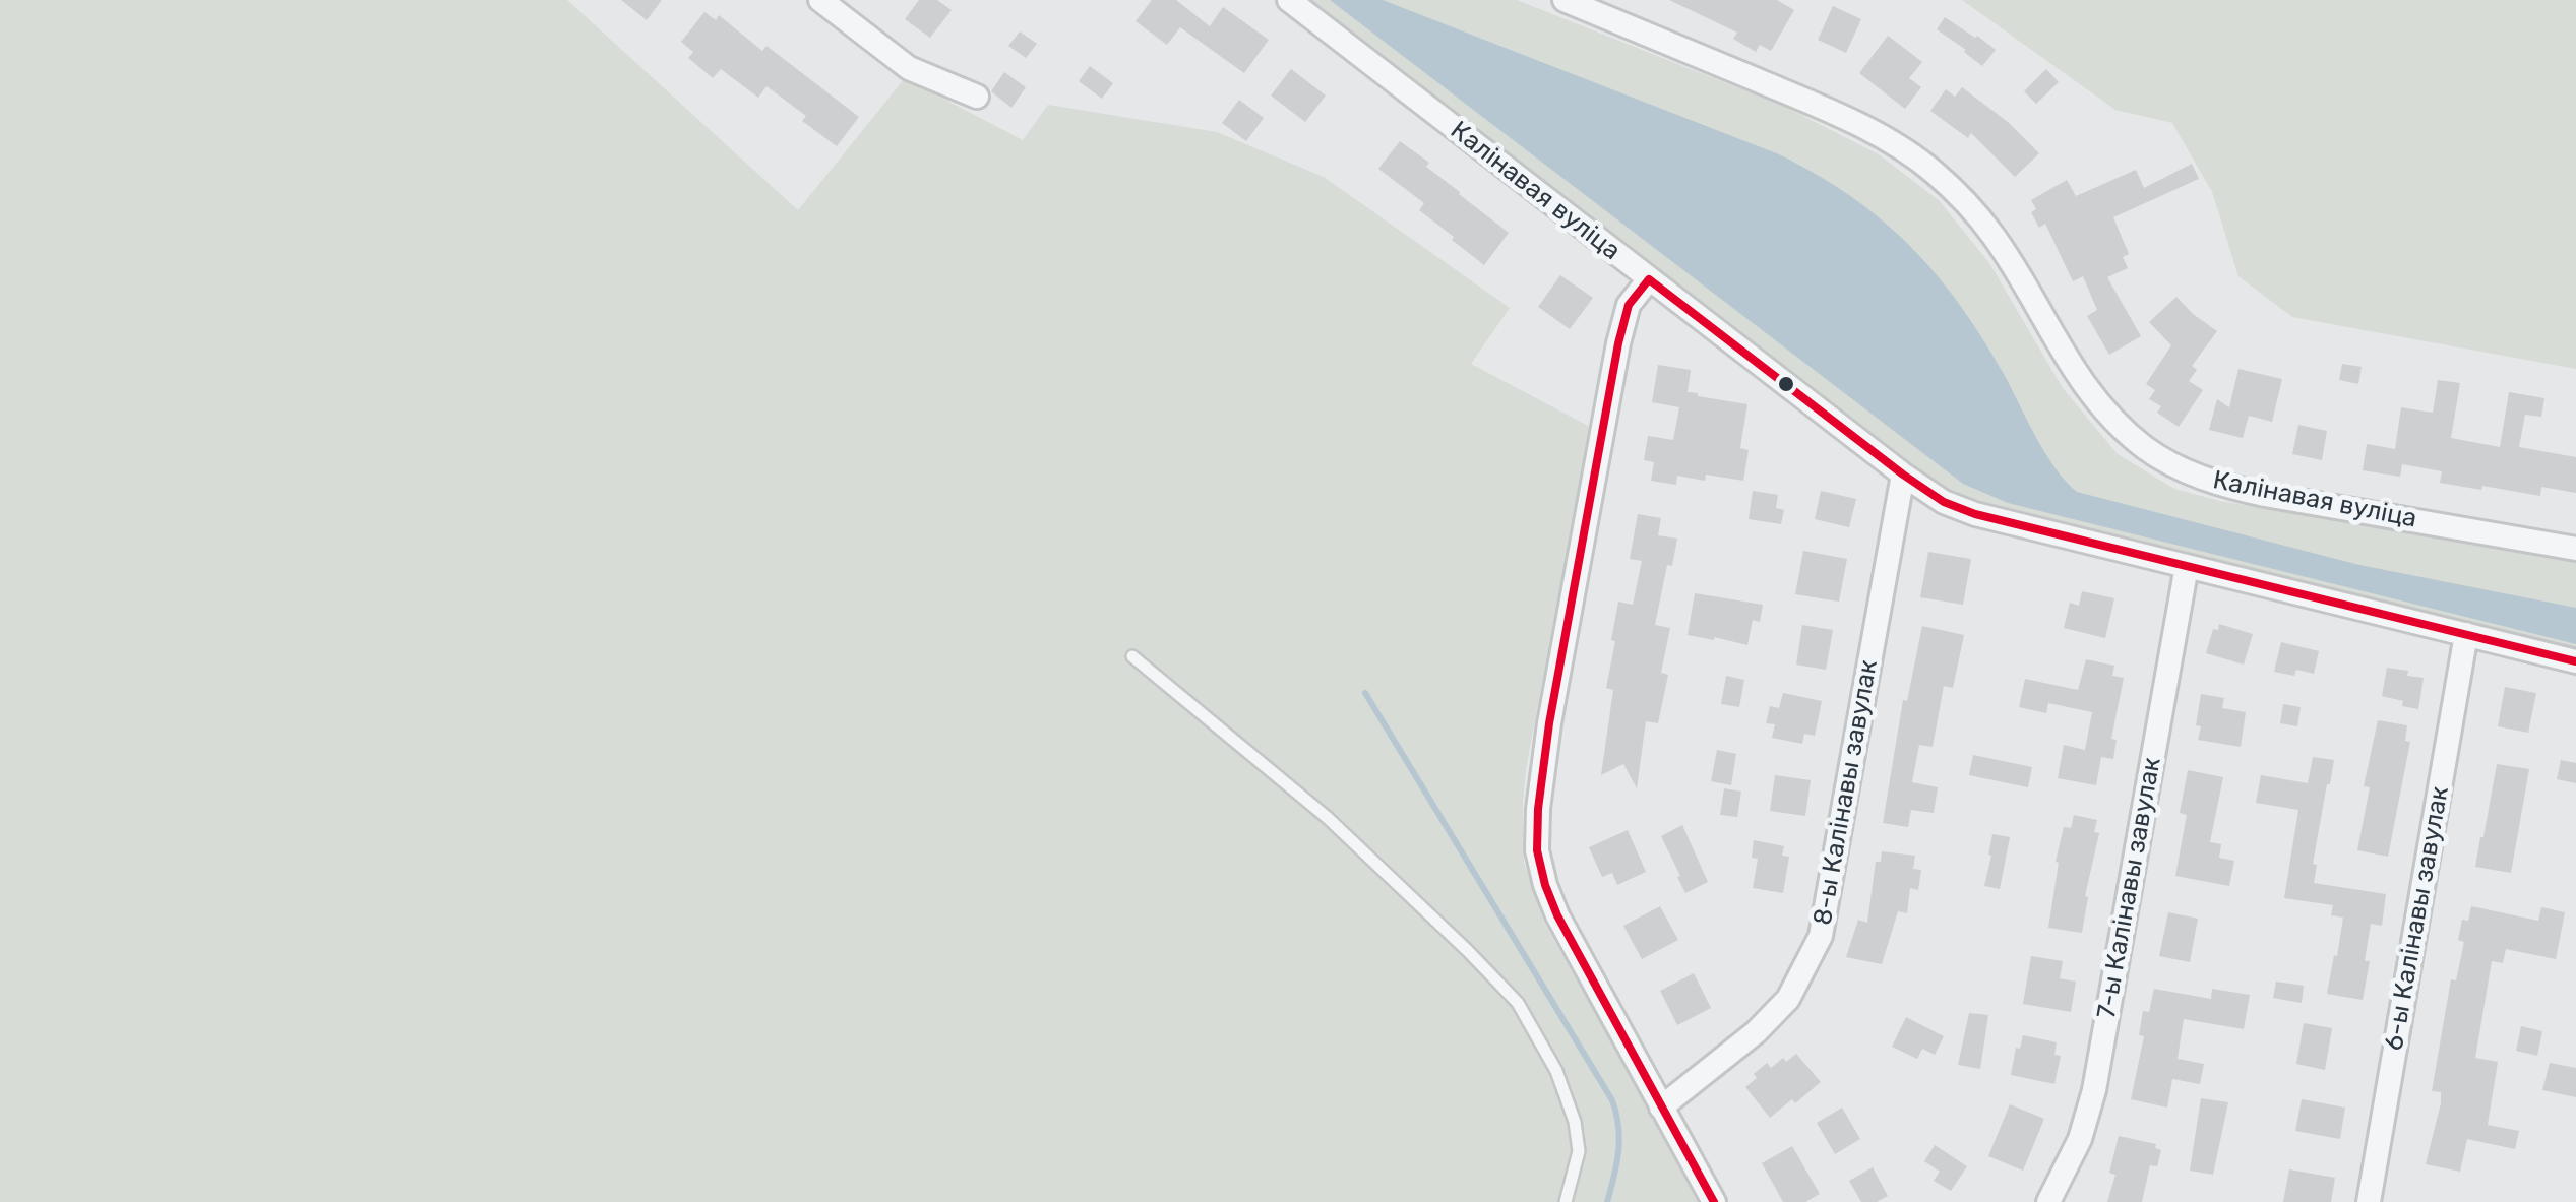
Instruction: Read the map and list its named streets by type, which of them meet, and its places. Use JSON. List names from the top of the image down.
{
  "streets": {
    "street": [
      "Калінавая вуліца",
      "8-ы Калінавы завулак",
      "7-ы Калінавы завулак",
      "6-ы Калінавы завулак"
    ]
  },
  "crossings": [
    ["Калінавая вуліца", "8-ы Калінавы завулак"],
    ["Калінавая вуліца", "7-ы Калінавы завулак"],
    ["Калінавая вуліца", "6-ы Калінавы завулак"]
  ]
}
